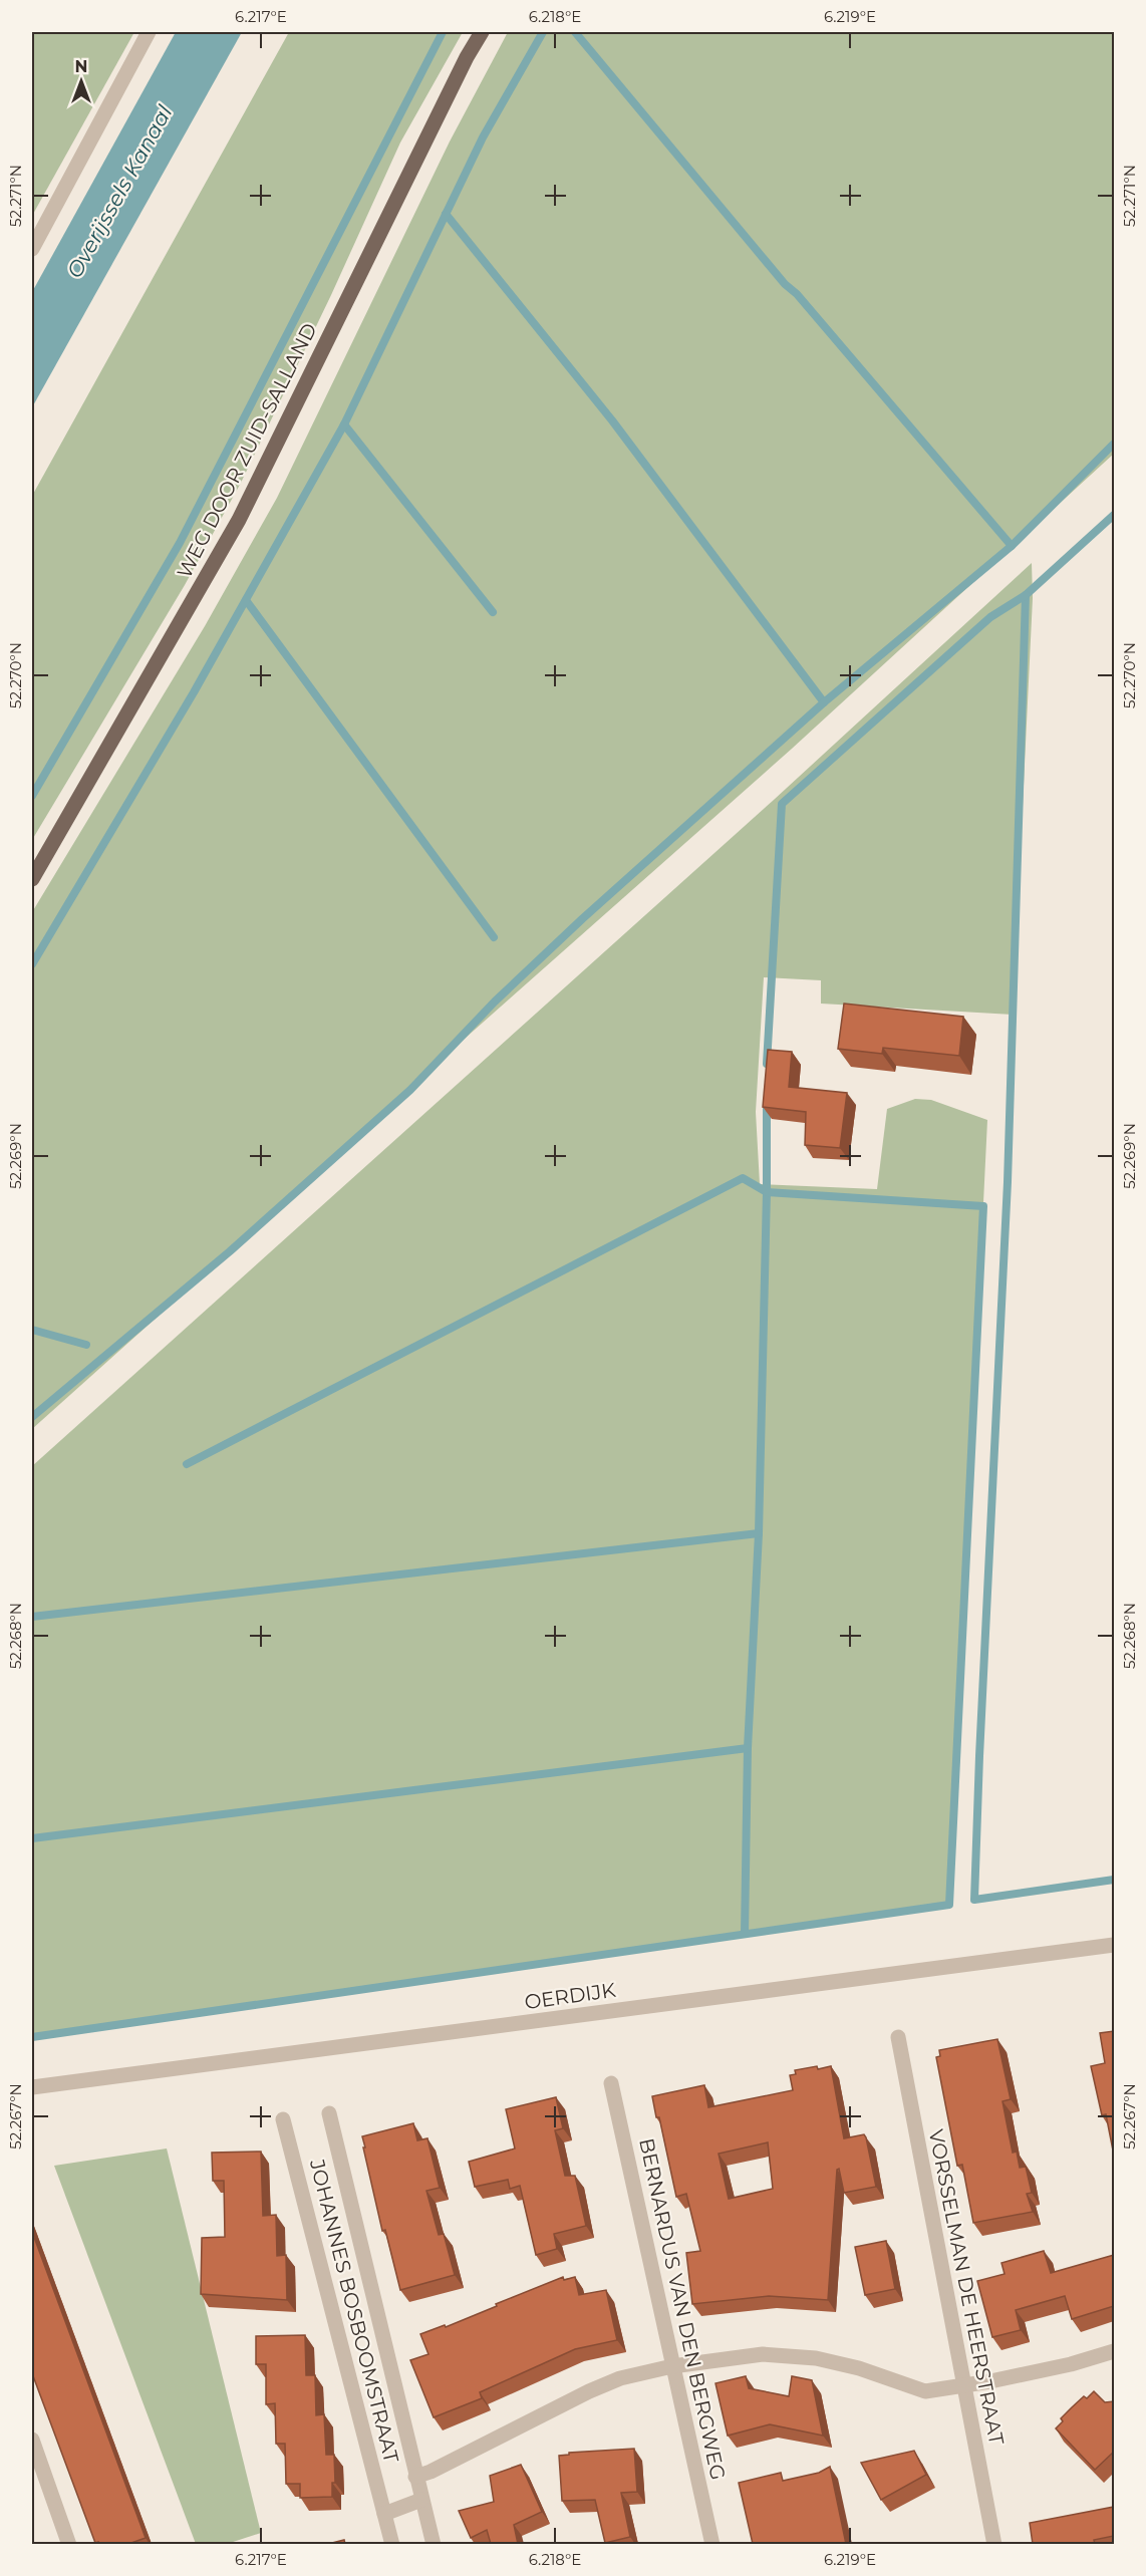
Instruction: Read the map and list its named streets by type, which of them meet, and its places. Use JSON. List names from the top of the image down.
{
  "streets": {
    "main road": ["WEG DOOR ZUID-SALLAND"],
    "street": [
      "OERDIJK",
      "VORSSELMAN DE HEERSTRAAT",
      "BERNARDUS VAN DEN BERGWEG",
      "JOHANNES BOSBOOMSTRAAT"
    ]
  },
  "water": ["Overijssels Kanaal"],
  "north": "top",
  "coordinates": [
    "6.217°E",
    "6.218°E",
    "6.219°E",
    "52.271°N",
    "52.270°N",
    "52.269°N",
    "52.268°N",
    "52.267°N"
  ]
}
